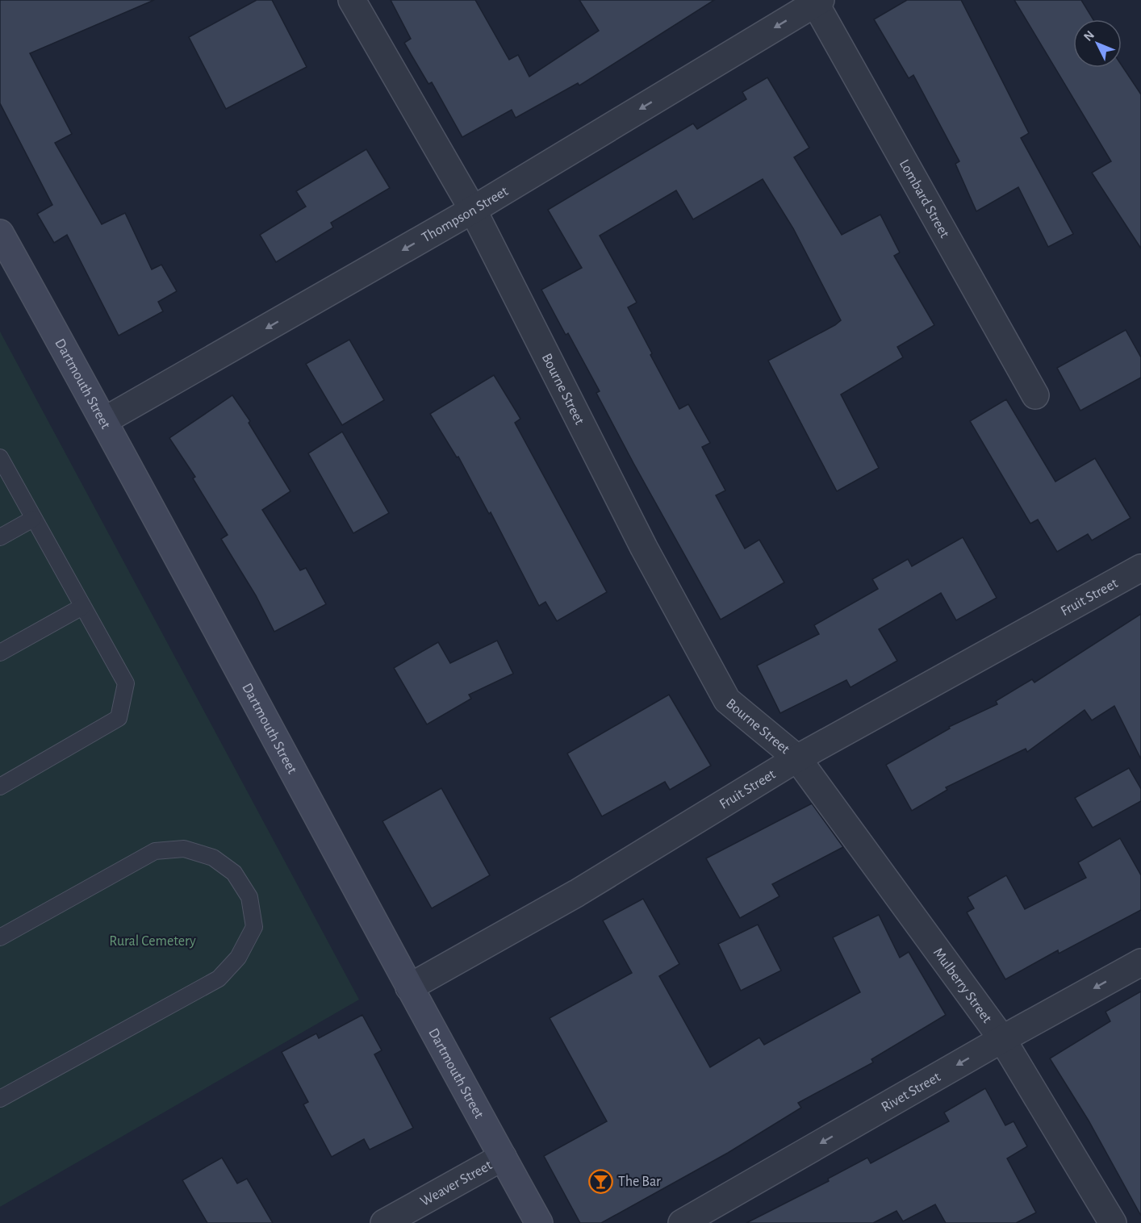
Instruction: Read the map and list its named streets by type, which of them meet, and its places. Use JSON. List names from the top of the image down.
{
  "streets": {
    "main road": ["Dartmouth Street"],
    "street": [
      "Lombard Street",
      "Thompson Street",
      "Bourne Street",
      "Fruit Street",
      "Mulberry Street",
      "Rivet Street",
      "Weaver Street"
    ]
  },
  "crossings": [
    ["Lombard Street", "Thompson Street"],
    ["Thompson Street", "Dartmouth Street"],
    ["Thompson Street", "Bourne Street"],
    ["Dartmouth Street", "Fruit Street"],
    ["Dartmouth Street", "Weaver Street"],
    ["Bourne Street", "Fruit Street"],
    ["Bourne Street", "Mulberry Street"],
    ["Fruit Street", "Mulberry Street"],
    ["Mulberry Street", "Rivet Street"]
  ],
  "one_way": ["Thompson Street", "Rivet Street"],
  "parks": ["Rural Cemetery"],
  "places": {
    "bar": ["The Bar"]
  },
  "north": "top left"
}
